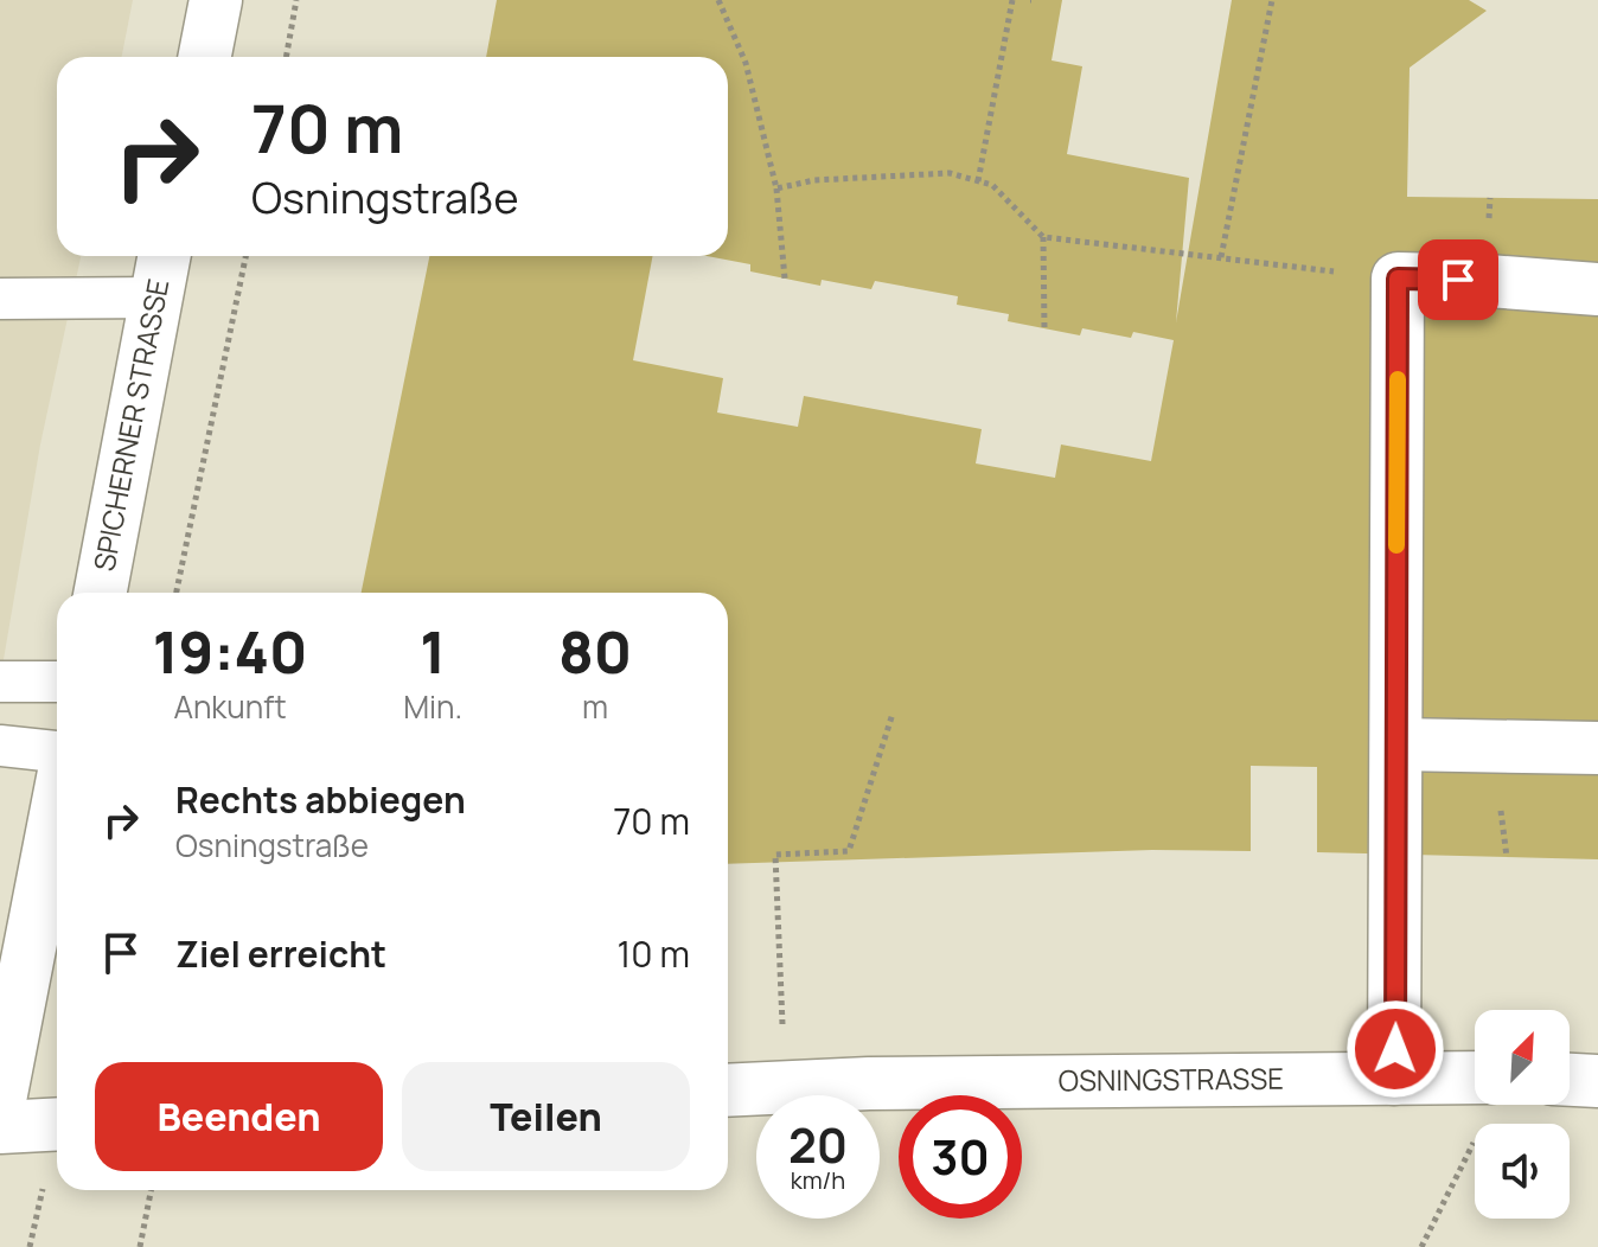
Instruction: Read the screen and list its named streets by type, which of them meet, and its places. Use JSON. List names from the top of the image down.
{
  "streets": {
    "street": ["SPICHERNER STRASSE", "OSNINGSTRASSE"]
  },
  "north": "top right",
  "page": {
    "turn": ["70 m", "Osningstraße"],
    "eta": [
      "19:40",
      "Ankunft",
      "1",
      "Min.",
      "80",
      "m"
    ],
    "list": [
      {
        "name": "Rechts abbiegen",
        "note": "Osningstraße",
        "value": "70 m"
      },
      {
        "name": "Ziel erreicht",
        "value": "10 m"
      }
    ],
    "buttons": ["Beenden", "Teilen"],
    "speed": "20 km/h",
    "limit": "30"
  }
}
